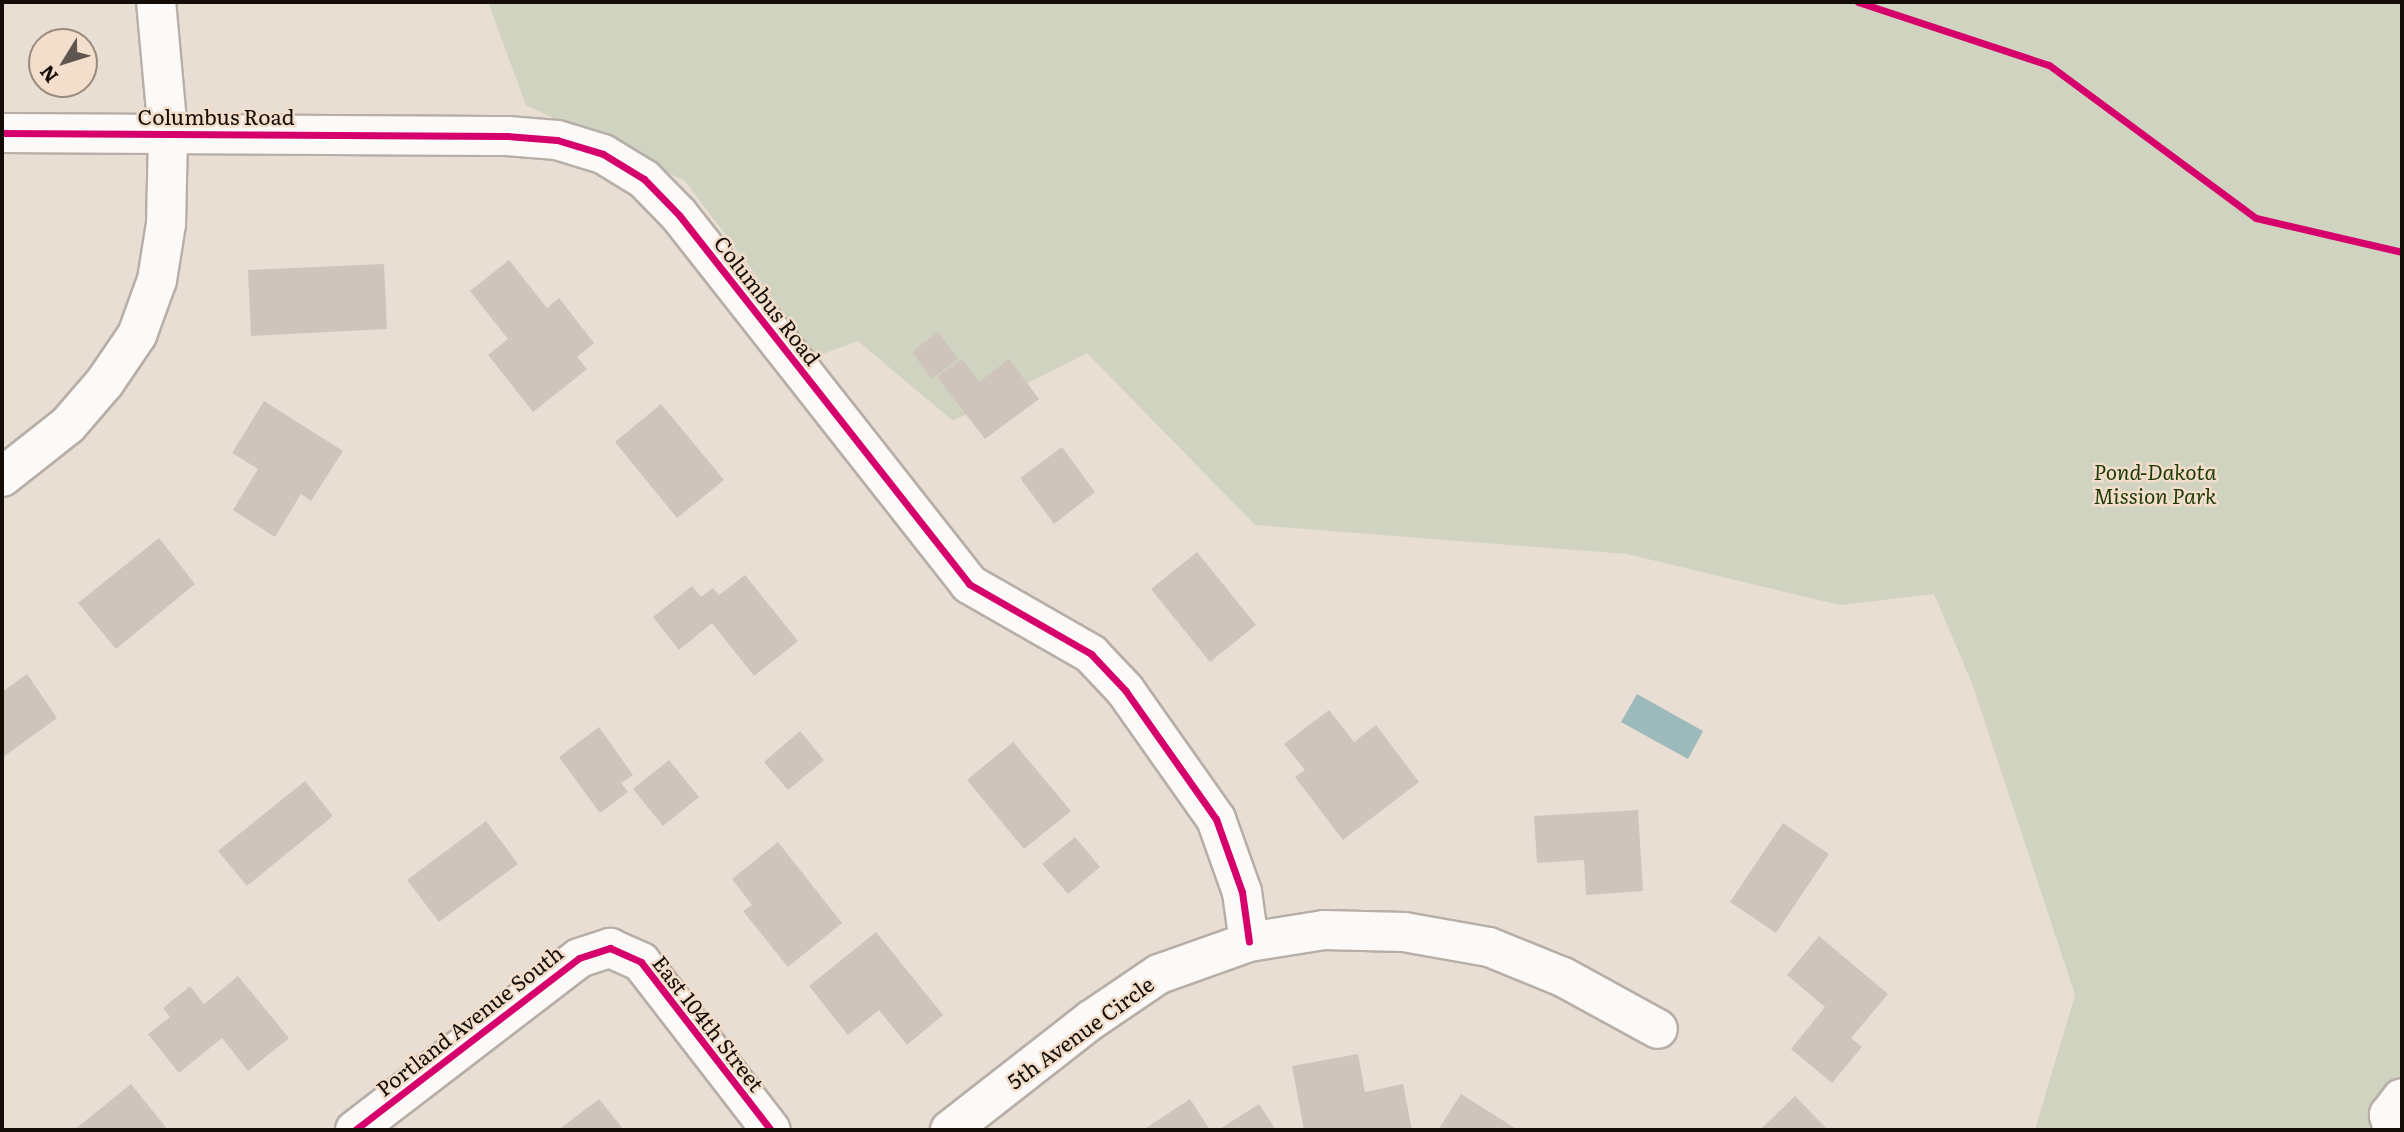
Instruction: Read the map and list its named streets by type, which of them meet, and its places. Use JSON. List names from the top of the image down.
{
  "streets": {
    "street": [
      "Columbus Road",
      "Portland Avenue South",
      "East 104th Street",
      "5th Avenue Circle"
    ]
  },
  "crossings": [
    ["Columbus Road", "5th Avenue Circle"],
    ["Portland Avenue South", "East 104th Street"]
  ],
  "parks": ["Pond-Dakota Mission Park"],
  "north": "bottom left"
}
